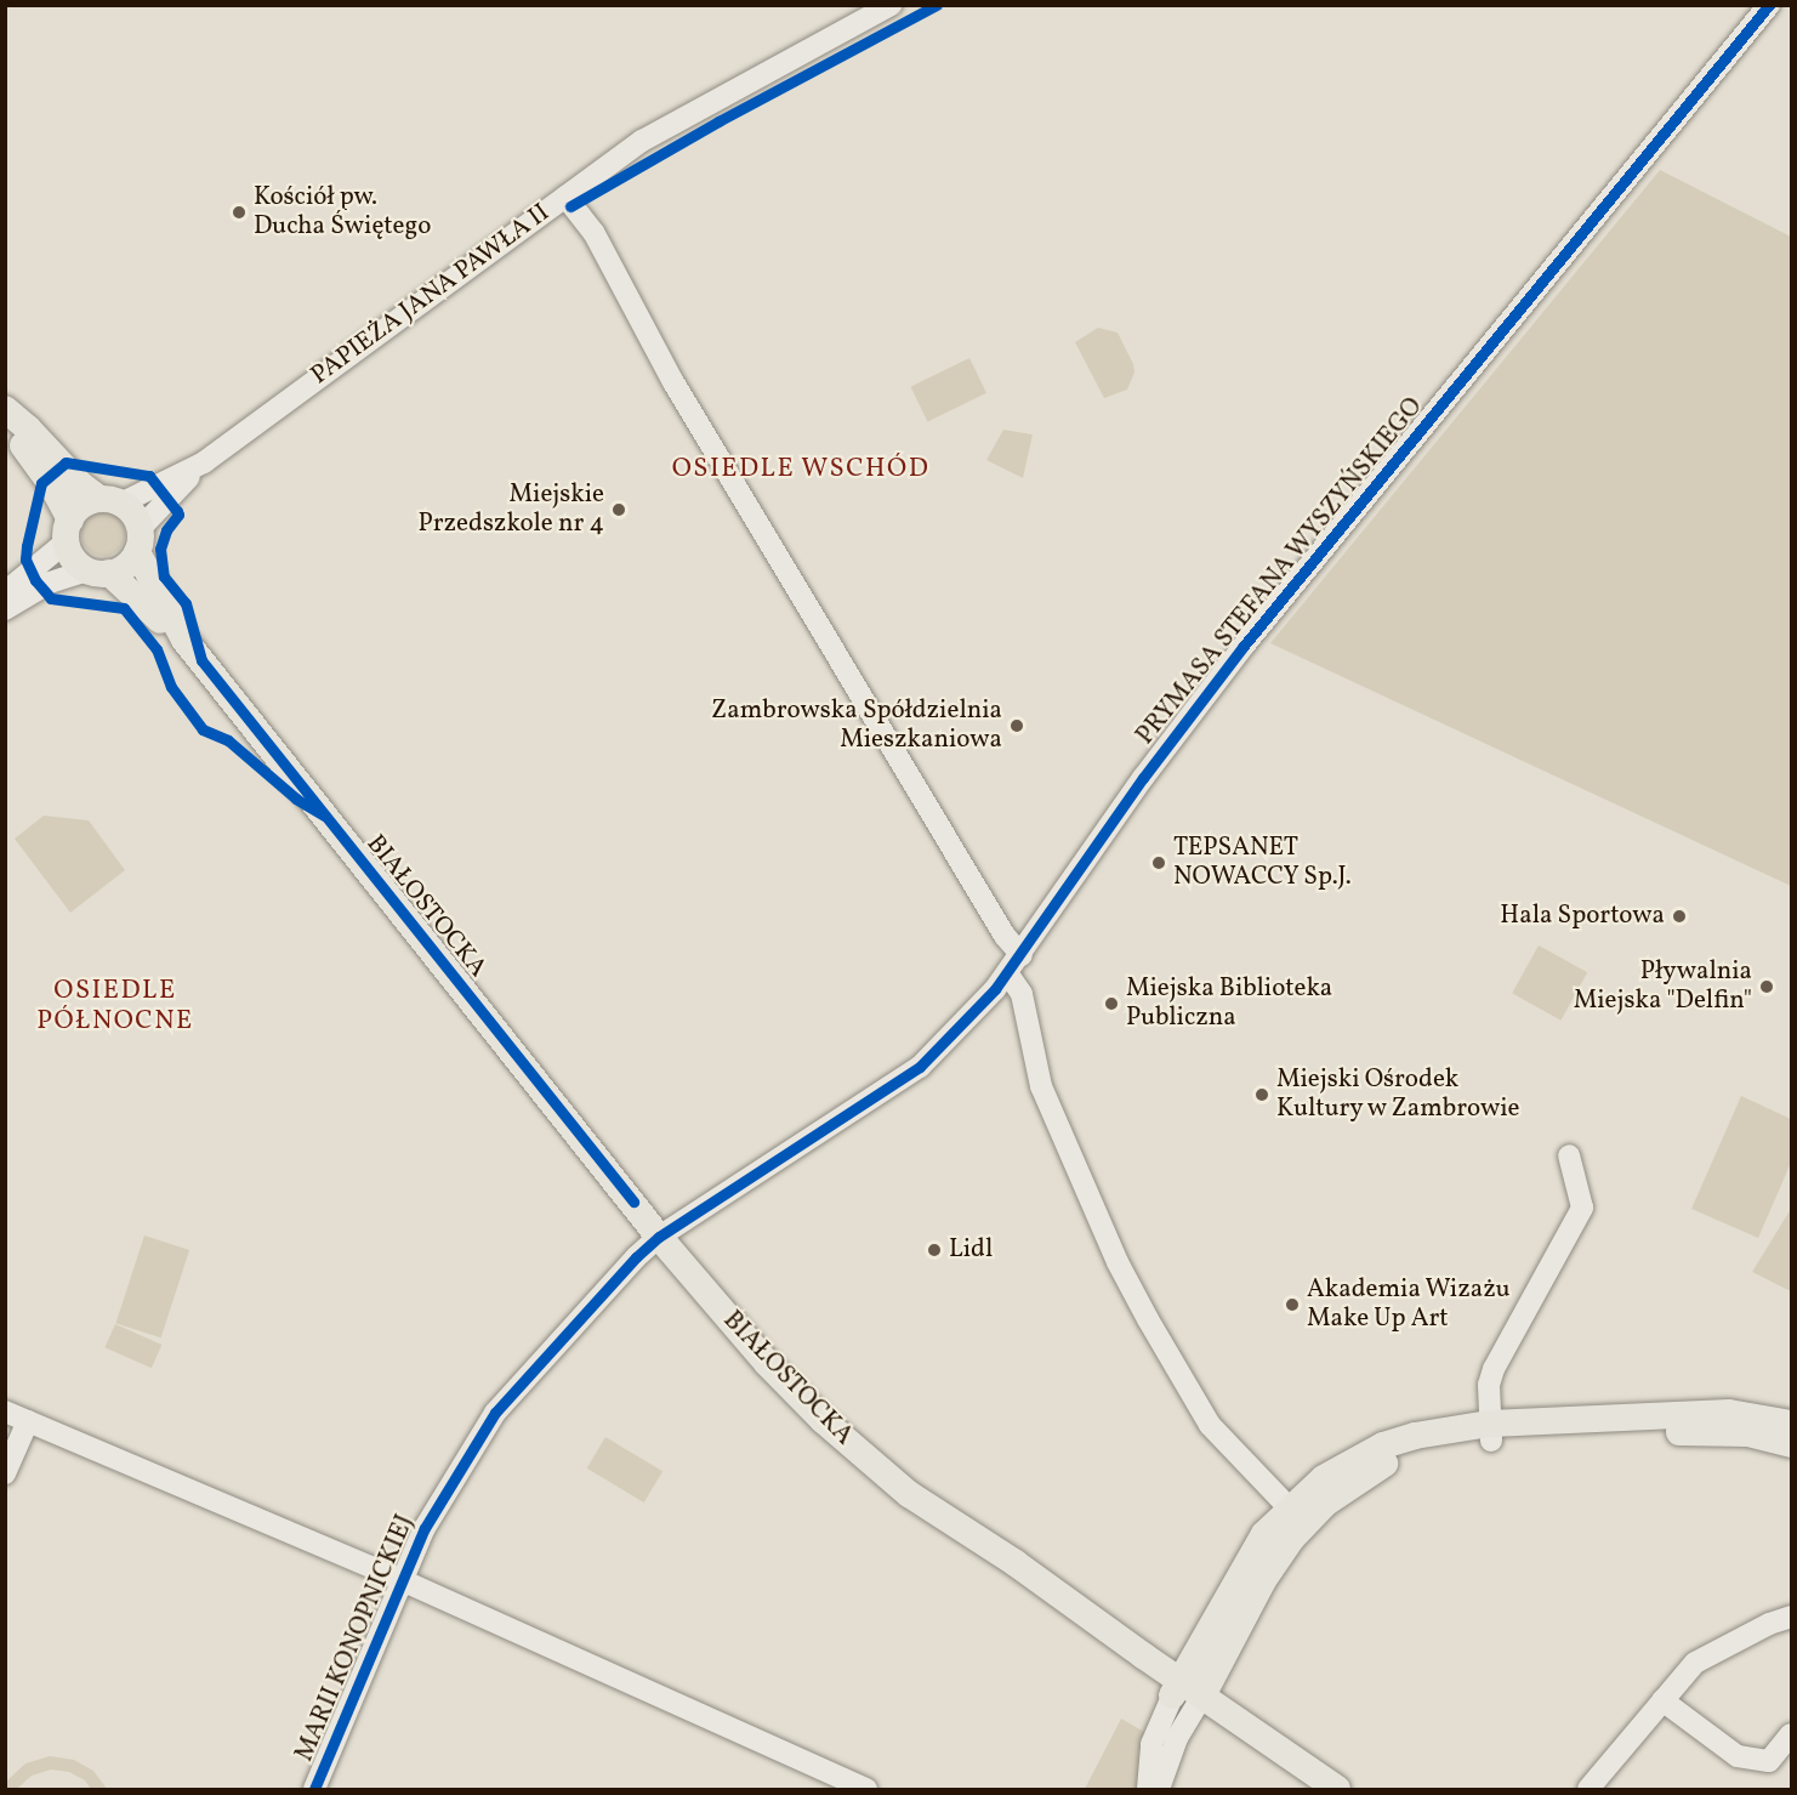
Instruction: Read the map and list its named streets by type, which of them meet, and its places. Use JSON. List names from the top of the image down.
{
  "streets": {
    "main road": ["BIAŁOSTOCKA"],
    "street": ["PAPIEŻA JANA PAWŁA II", "PRYMASA STEFANA WYSZYŃSKIEGO", "MARII KONOPNICKIEJ"]
  },
  "crossings": [
    ["PAPIEŻA JANA PAWŁA II", "BIAŁOSTOCKA"],
    ["PRYMASA STEFANA WYSZYŃSKIEGO", "BIAŁOSTOCKA"],
    ["PRYMASA STEFANA WYSZYŃSKIEGO", "MARII KONOPNICKIEJ"],
    ["BIAŁOSTOCKA", "MARII KONOPNICKIEJ"]
  ],
  "districts": ["OSIEDLE WSCHÓD", "OSIEDLE PÓŁNOCNE"],
  "places": [
    "Kościół pw. Ducha Świętego",
    "Miejskie Przedszkole nr 4",
    "Zambrowska Spółdzielnia Mieszkaniowa",
    "TEPSANET NOWACCY Sp.J.",
    "Hala Sportowa",
    "Pływalnia Miejska \"Delfin\"",
    "Miejska Biblioteka Publiczna",
    "Miejski Ośrodek Kultury w Zambrowie",
    "Lidl",
    "Akademia Wizażu Make Up Art"
  ]
}
